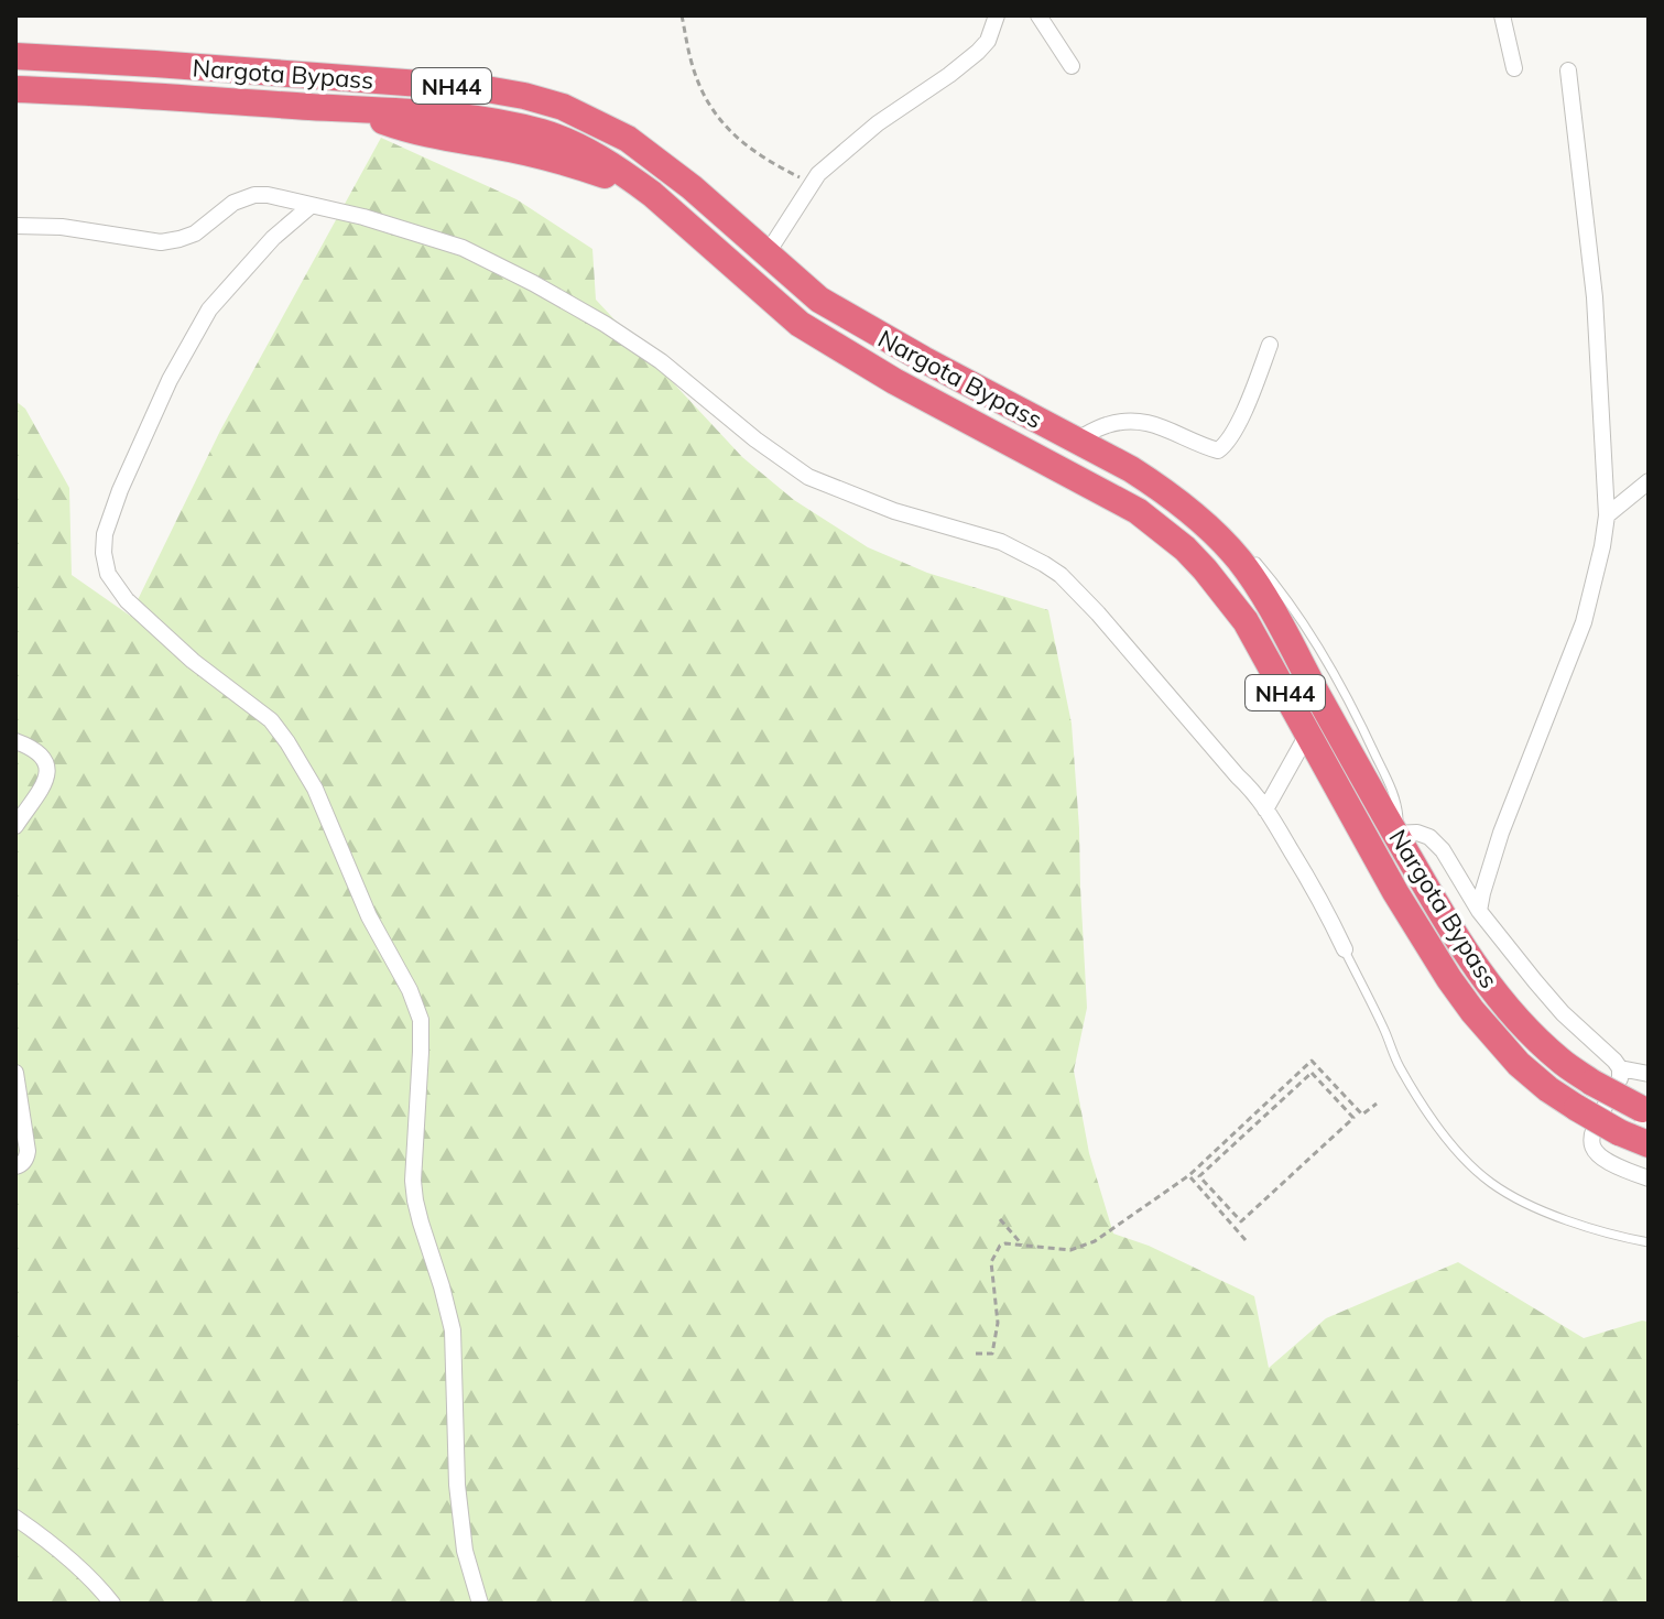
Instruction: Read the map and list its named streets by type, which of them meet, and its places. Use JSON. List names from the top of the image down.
{
  "streets": {
    "highway": ["Nargota Bypass", "NH44"]
  }
}
